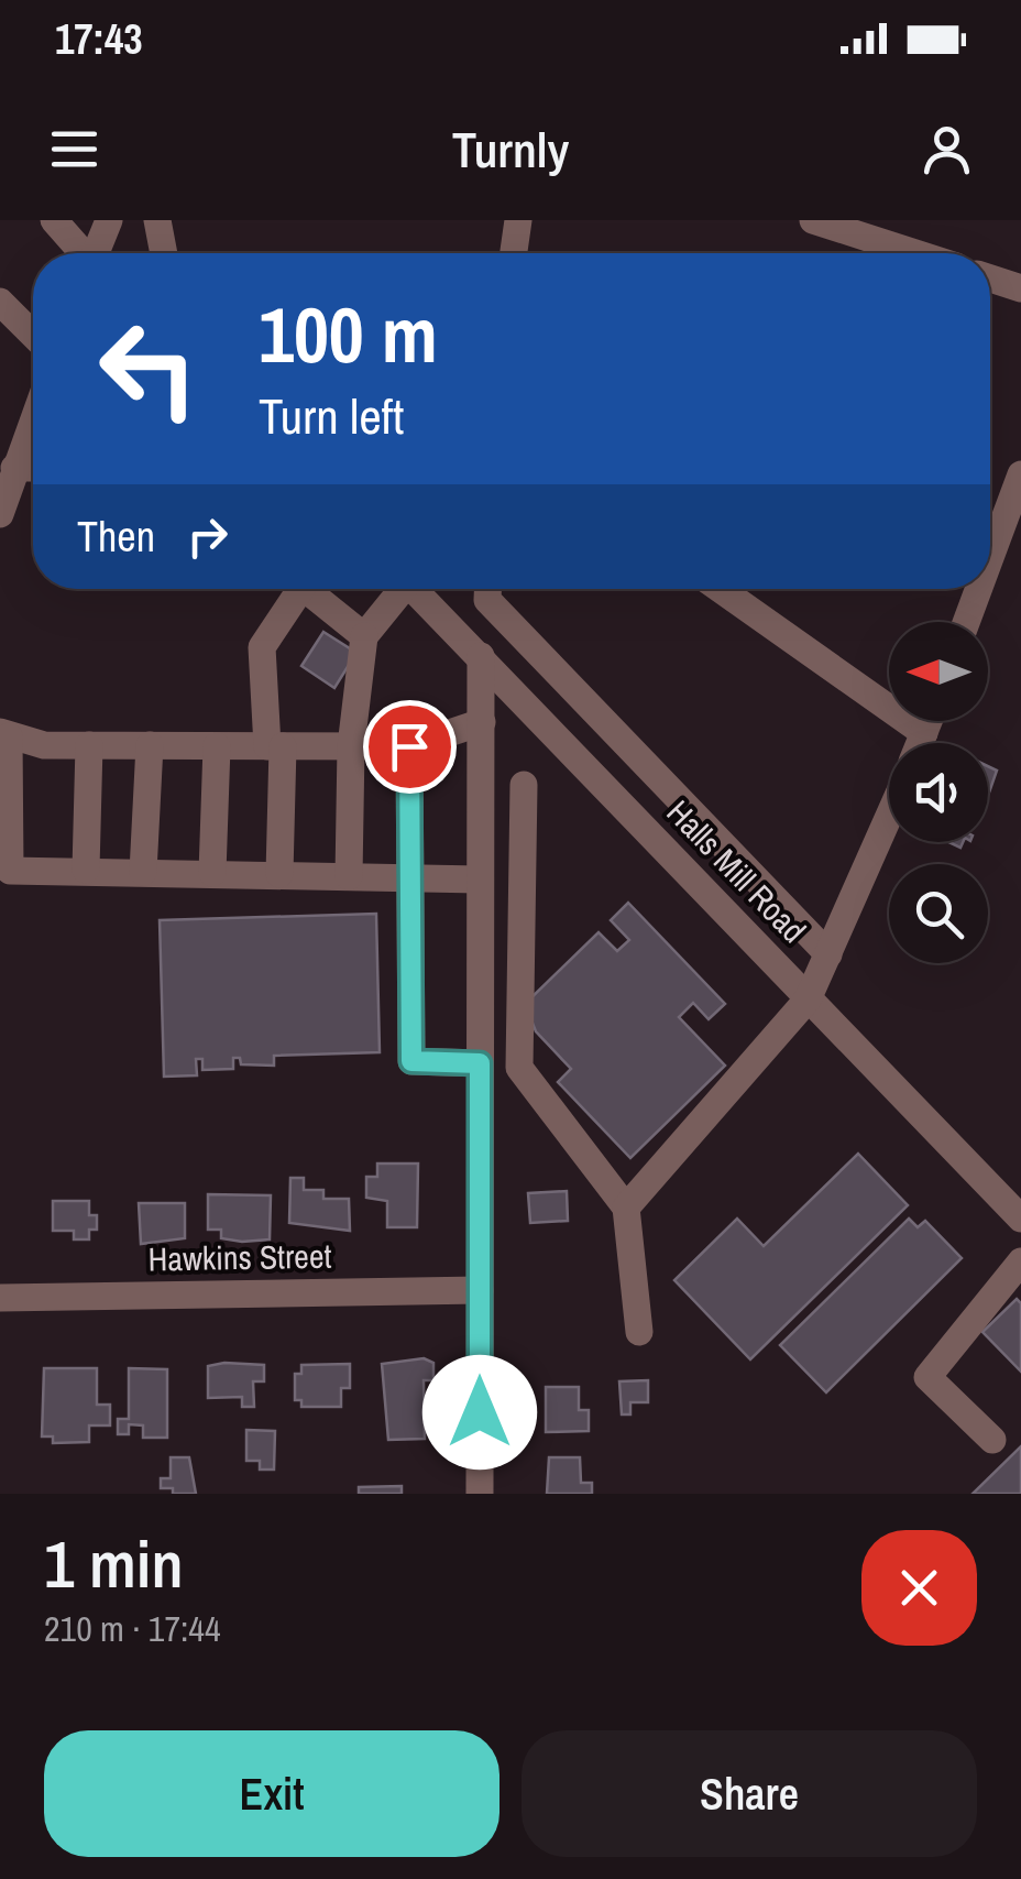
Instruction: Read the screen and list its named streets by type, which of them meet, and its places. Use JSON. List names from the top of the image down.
{
  "streets": {
    "street": ["Halls Mill Road", "Hawkins Street"]
  },
  "north": "left",
  "page": {
    "status": "17:43",
    "header": "Turnly",
    "turn": ["100 m", "Turn left"],
    "then": "Then",
    "heading": ["1 min", "210 m · 17:44"],
    "buttons": ["Exit", "Share"]
  }
}
